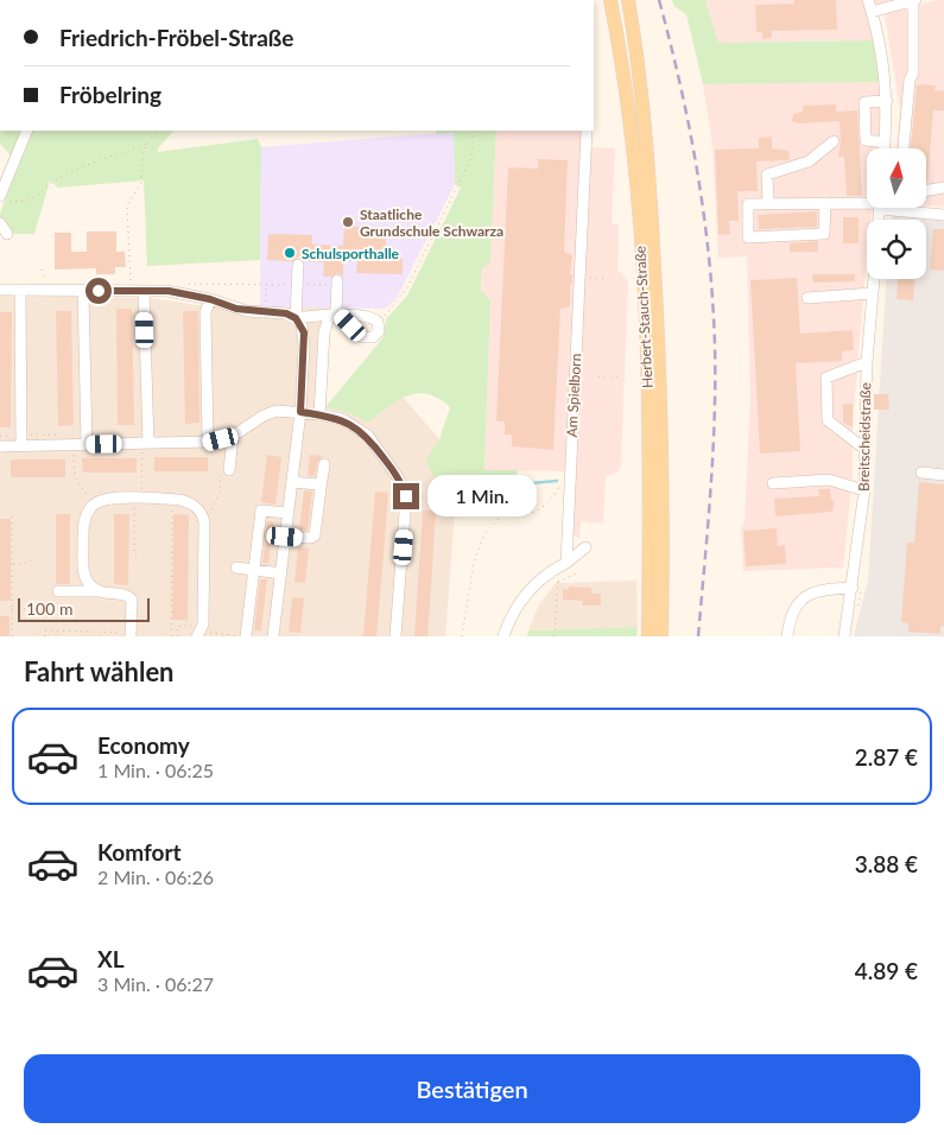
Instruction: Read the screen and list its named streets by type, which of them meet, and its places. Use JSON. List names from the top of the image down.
{
  "streets": {
    "main road": ["Herbert-Stauch-Straße"],
    "street": ["Am Spielborn", "Breitscheidstraße"]
  },
  "places": ["Staatliche Grundschule Schwarza", "Schulsporthalle"],
  "scale_bar": "100 m",
  "north": "top",
  "page": {
    "banner": ["Friedrich-Fröbel-Straße", "Fröbelring"],
    "bubble": "1 Min.",
    "scale": "100 m",
    "heading": "Fahrt wählen",
    "list": [
      {
        "name": "Economy",
        "note": "1 Min. · 06:25",
        "value": "2.87 €"
      },
      {
        "name": "Komfort",
        "note": "2 Min. · 06:26",
        "value": "3.88 €"
      },
      {
        "name": "XL",
        "note": "3 Min. · 06:27",
        "value": "4.89 €"
      }
    ],
    "buttons": "Bestätigen"
  }
}
